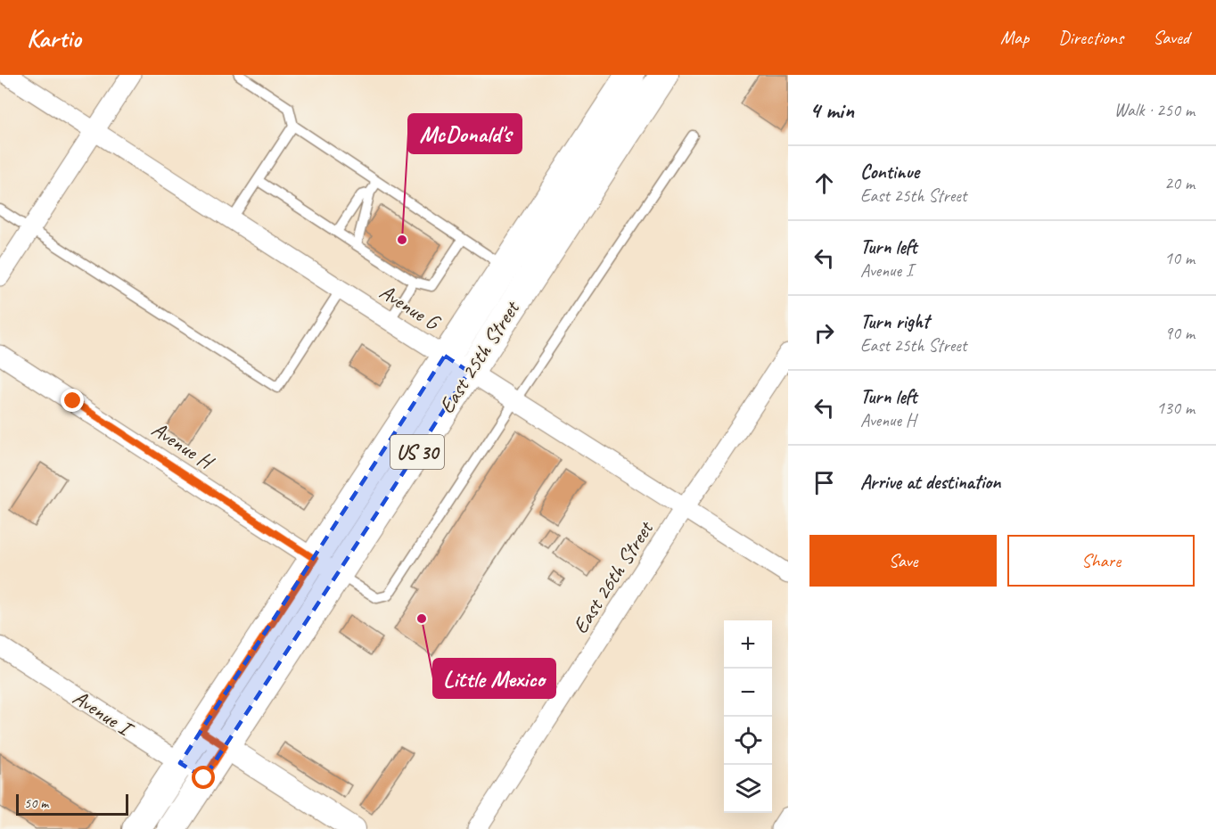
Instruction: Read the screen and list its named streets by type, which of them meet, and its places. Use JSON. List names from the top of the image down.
{
  "streets": {
    "main road": ["East 25th Street", "US 30"],
    "street": [
      "Avenue G",
      "Avenue H",
      "East 26th Street",
      "Avenue I"
    ]
  },
  "crossings": [
    ["Avenue G", "East 25th Street"],
    ["Avenue G", "East 26th Street"],
    ["East 25th Street", "Avenue H"],
    ["East 25th Street", "Avenue I"]
  ],
  "places": ["McDonald's", "Little Mexico"],
  "scale_bar": "50 m",
  "page": {
    "header": "Kartio",
    "nav": ["Map", "Directions", "Saved"],
    "heading": ["4 min", "Walk · 250 m"],
    "list": [
      ["Continue", "East 25th Street", "20 m"],
      ["Turn left", "Avenue I", "10 m"],
      ["Turn right", "East 25th Street", "90 m"],
      ["Turn left", "Avenue H", "130 m"],
      "Arrive at destination"
    ],
    "buttons": ["Save", "Share"],
    "map_buttons": ["+", "−"],
    "scale": "50 m"
  }
}
